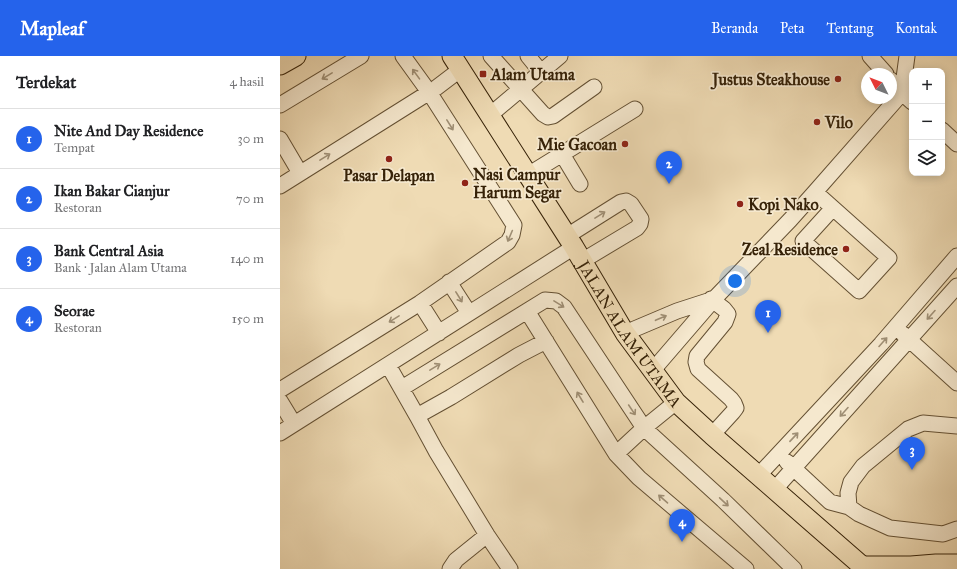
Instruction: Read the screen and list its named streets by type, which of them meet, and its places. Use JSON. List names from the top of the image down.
{
  "streets": {
    "main road": ["JALAN ALAM UTAMA"]
  },
  "places": {
    "transit": ["Alam Utama"],
    "other": [
      "Justus Steakhouse",
      "Vilo",
      "Mie Gacoan",
      "Pasar Delapan",
      "Nasi Campur Harum Segar",
      "Kopi Nako",
      "Zeal Residence"
    ]
  },
  "north": "top left",
  "page": {
    "header": "Mapleaf",
    "nav": [
      "Beranda",
      "Peta",
      "Tentang",
      "Kontak"
    ],
    "heading": ["Terdekat", "4 hasil"],
    "map_buttons": ["+", "−"],
    "list": [
      {
        "mark": "1",
        "name": "Nite And Day Residence",
        "note": "Tempat",
        "value": "30 m"
      },
      {
        "mark": "2",
        "name": "Ikan Bakar Cianjur",
        "note": "Restoran",
        "value": "70 m"
      },
      {
        "mark": "3",
        "name": "Bank Central Asia",
        "note": "Bank · Jalan Alam Utama",
        "value": "140 m"
      },
      {
        "mark": "4",
        "name": "Seorae",
        "note": "Restoran",
        "value": "150 m"
      }
    ],
    "pins": [
      "2",
      "1",
      "3",
      "4"
    ]
  }
}
